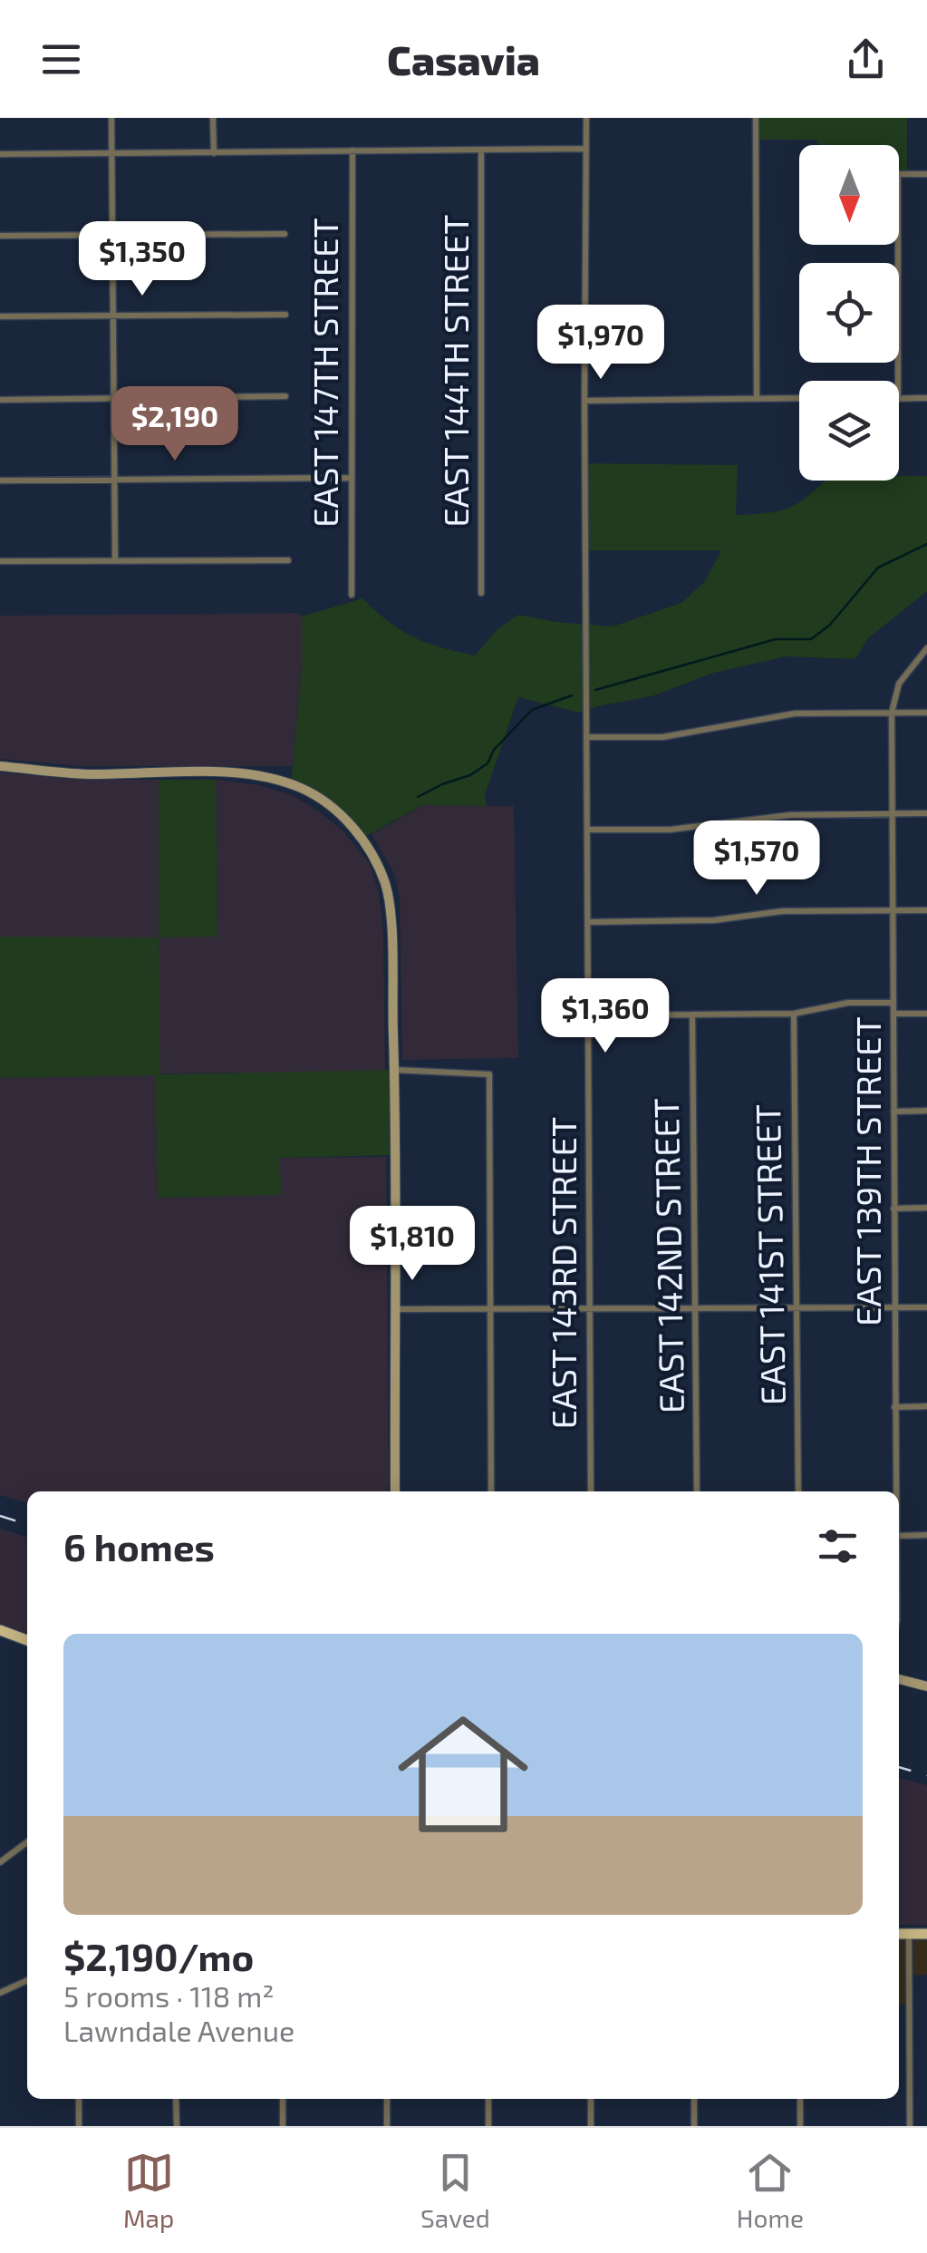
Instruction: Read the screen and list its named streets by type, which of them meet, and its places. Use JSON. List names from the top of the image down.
{
  "streets": {
    "street": [
      "EAST 144TH STREET",
      "EAST 147TH STREET",
      "EAST 139TH STREET",
      "EAST 141ST STREET",
      "EAST 142ND STREET",
      "EAST 143RD STREET"
    ]
  },
  "north": "bottom",
  "page": {
    "header": "Casavia",
    "price": [
      "$1,350",
      "$1,970",
      "$2,190",
      "$1,570",
      "$1,360",
      "$1,810"
    ],
    "heading": "6 homes",
    "list": [
      {
        "name": "$2,190/mo",
        "note": "5 rooms · 118 m² · Lawndale Avenue"
      }
    ],
    "tabs": ["Map", "Saved", "Home"]
  }
}
